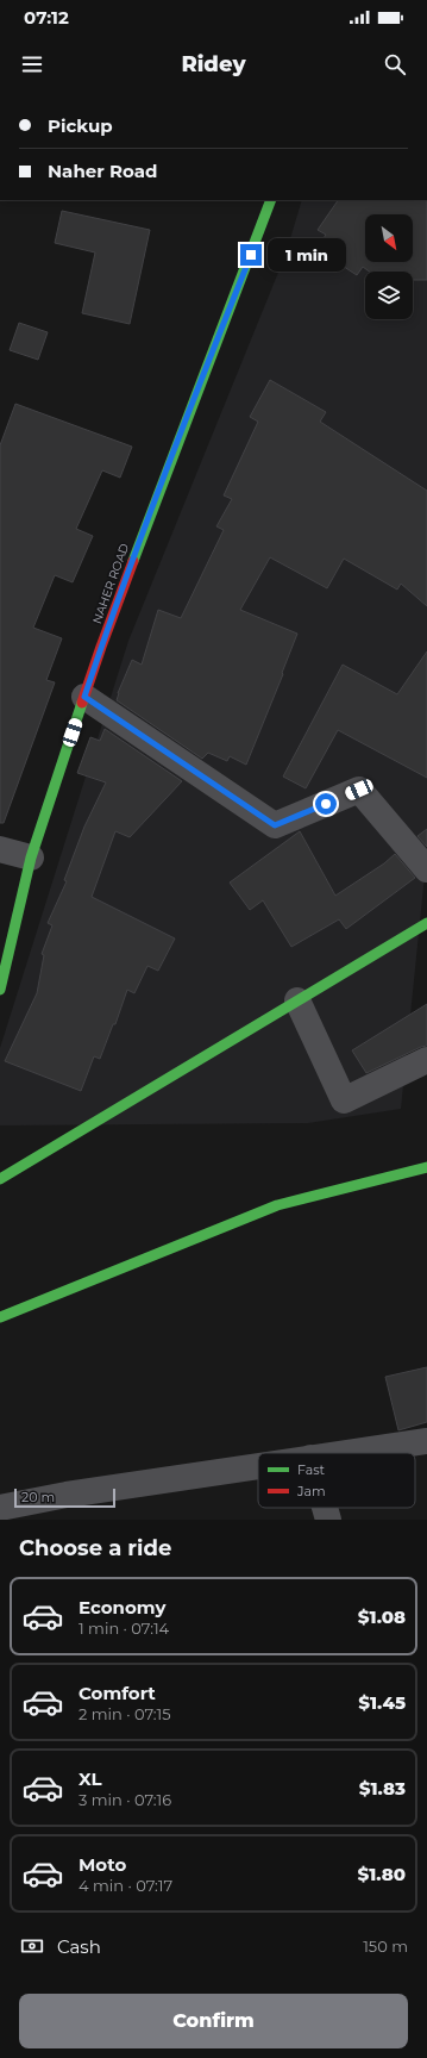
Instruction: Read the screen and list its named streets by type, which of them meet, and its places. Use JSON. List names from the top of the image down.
{
  "streets": {
    "street": ["NAHER ROAD"]
  },
  "legend": ["Fast", "Jam"],
  "scale_bar": "20 m",
  "north": "bottom right",
  "page": {
    "status": "07:12",
    "header": "Ridey",
    "banner": ["Pickup", "Naher Road"],
    "bubble": "1 min",
    "scale": "20 m",
    "heading": "Choose a ride",
    "list": [
      {
        "name": "Economy",
        "note": "1 min · 07:14",
        "value": "$1.08"
      },
      {
        "name": "Comfort",
        "note": "2 min · 07:15",
        "value": "$1.45"
      },
      {
        "name": "XL",
        "note": "3 min · 07:16",
        "value": "$1.83"
      },
      {
        "name": "Moto",
        "note": "4 min · 07:17",
        "value": "$1.80"
      }
    ],
    "pay": ["Cash", "150 m"],
    "buttons": "Confirm"
  }
}
